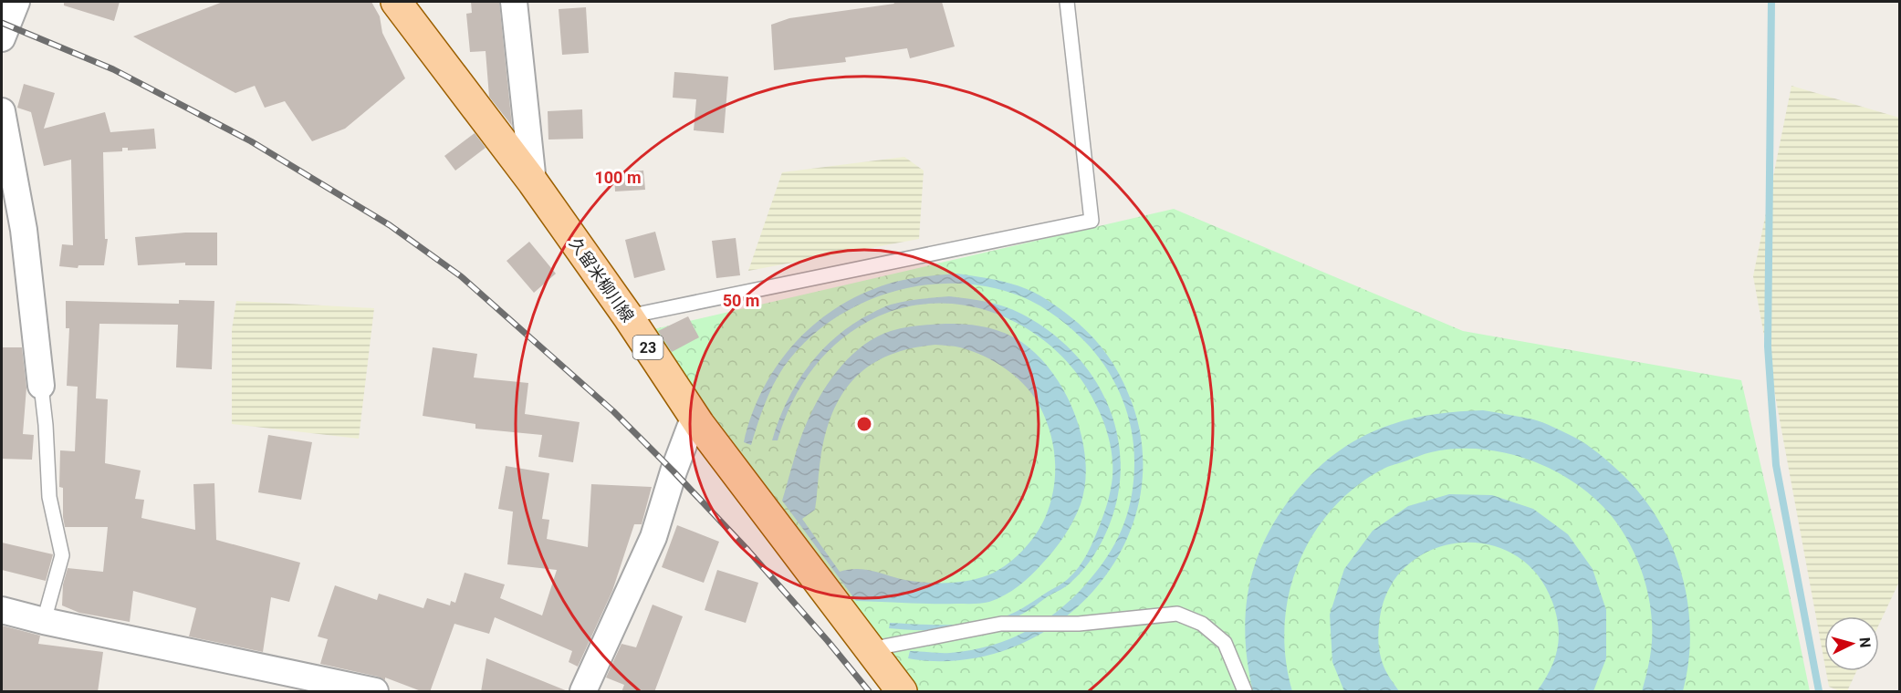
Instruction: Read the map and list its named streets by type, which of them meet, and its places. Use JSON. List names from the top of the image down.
{
  "streets": {
    "main road": ["久留米柳川線", "23"]
  },
  "north": "right",
  "rings": ["100 m", "50 m"]
}
